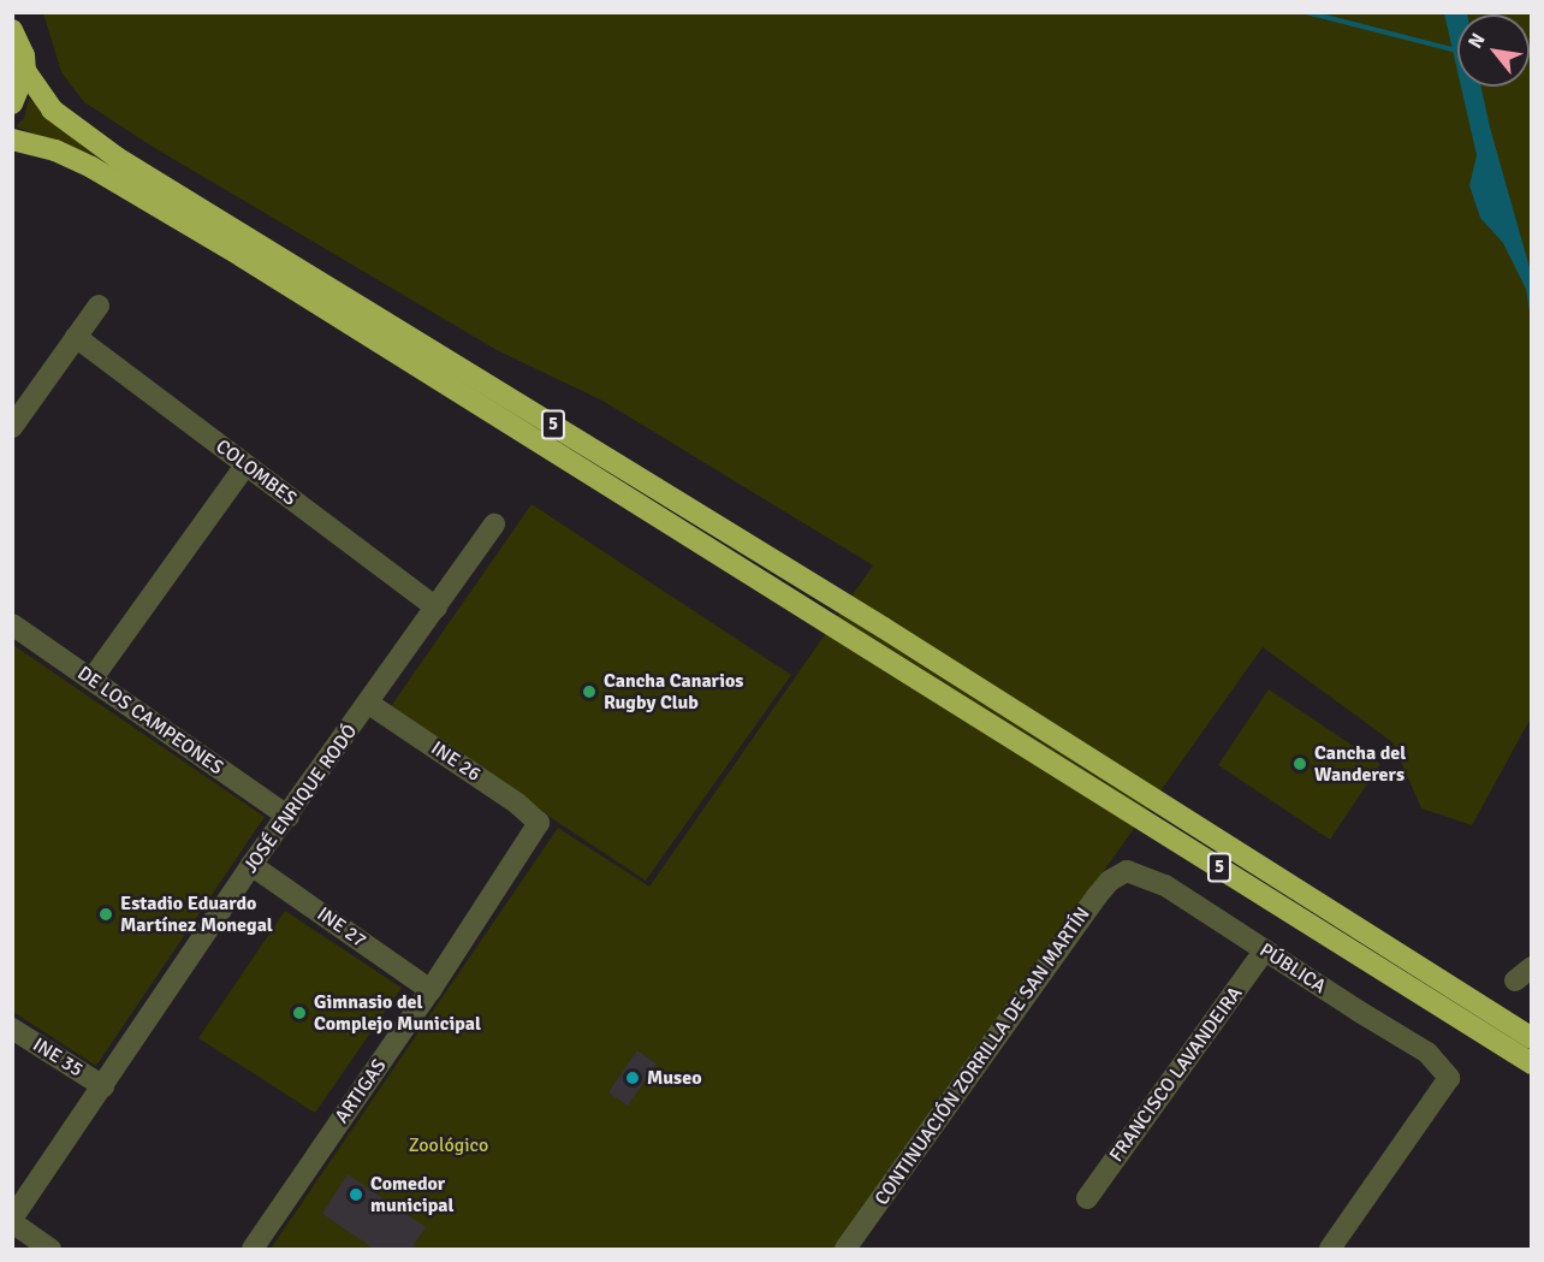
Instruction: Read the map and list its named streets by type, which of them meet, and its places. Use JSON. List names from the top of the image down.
{
  "streets": {
    "highway": ["5"],
    "street": [
      "COLOMBES",
      "DE LOS CAMPEONES",
      "INE 26",
      "JOSÉ ENRIQUE RODÓ",
      "INE 27",
      "PÚBLICA",
      "CONTINUACIÓN ZORRILLA DE SAN MARTÍN",
      "INE 35",
      "FRANCISCO LAVANDEIRA",
      "ARTIGAS"
    ]
  },
  "crossings": [
    ["COLOMBES", "JOSÉ ENRIQUE RODÓ"],
    ["DE LOS CAMPEONES", "JOSÉ ENRIQUE RODÓ"],
    ["INE 26", "JOSÉ ENRIQUE RODÓ"],
    ["INE 26", "ARTIGAS"],
    ["JOSÉ ENRIQUE RODÓ", "INE 27"],
    ["JOSÉ ENRIQUE RODÓ", "INE 35"],
    ["INE 27", "ARTIGAS"],
    ["PÚBLICA", "CONTINUACIÓN ZORRILLA DE SAN MARTÍN"],
    ["PÚBLICA", "FRANCISCO LAVANDEIRA"]
  ],
  "parks": ["Zoológico"],
  "places": [
    "Cancha Canarios Rugby Club",
    "Cancha del Wanderers",
    "Estadio Eduardo Martínez Monegal",
    "Gimnasio del Complejo Municipal",
    "Museo",
    "Comedor municipal"
  ],
  "north": "top left"
}
